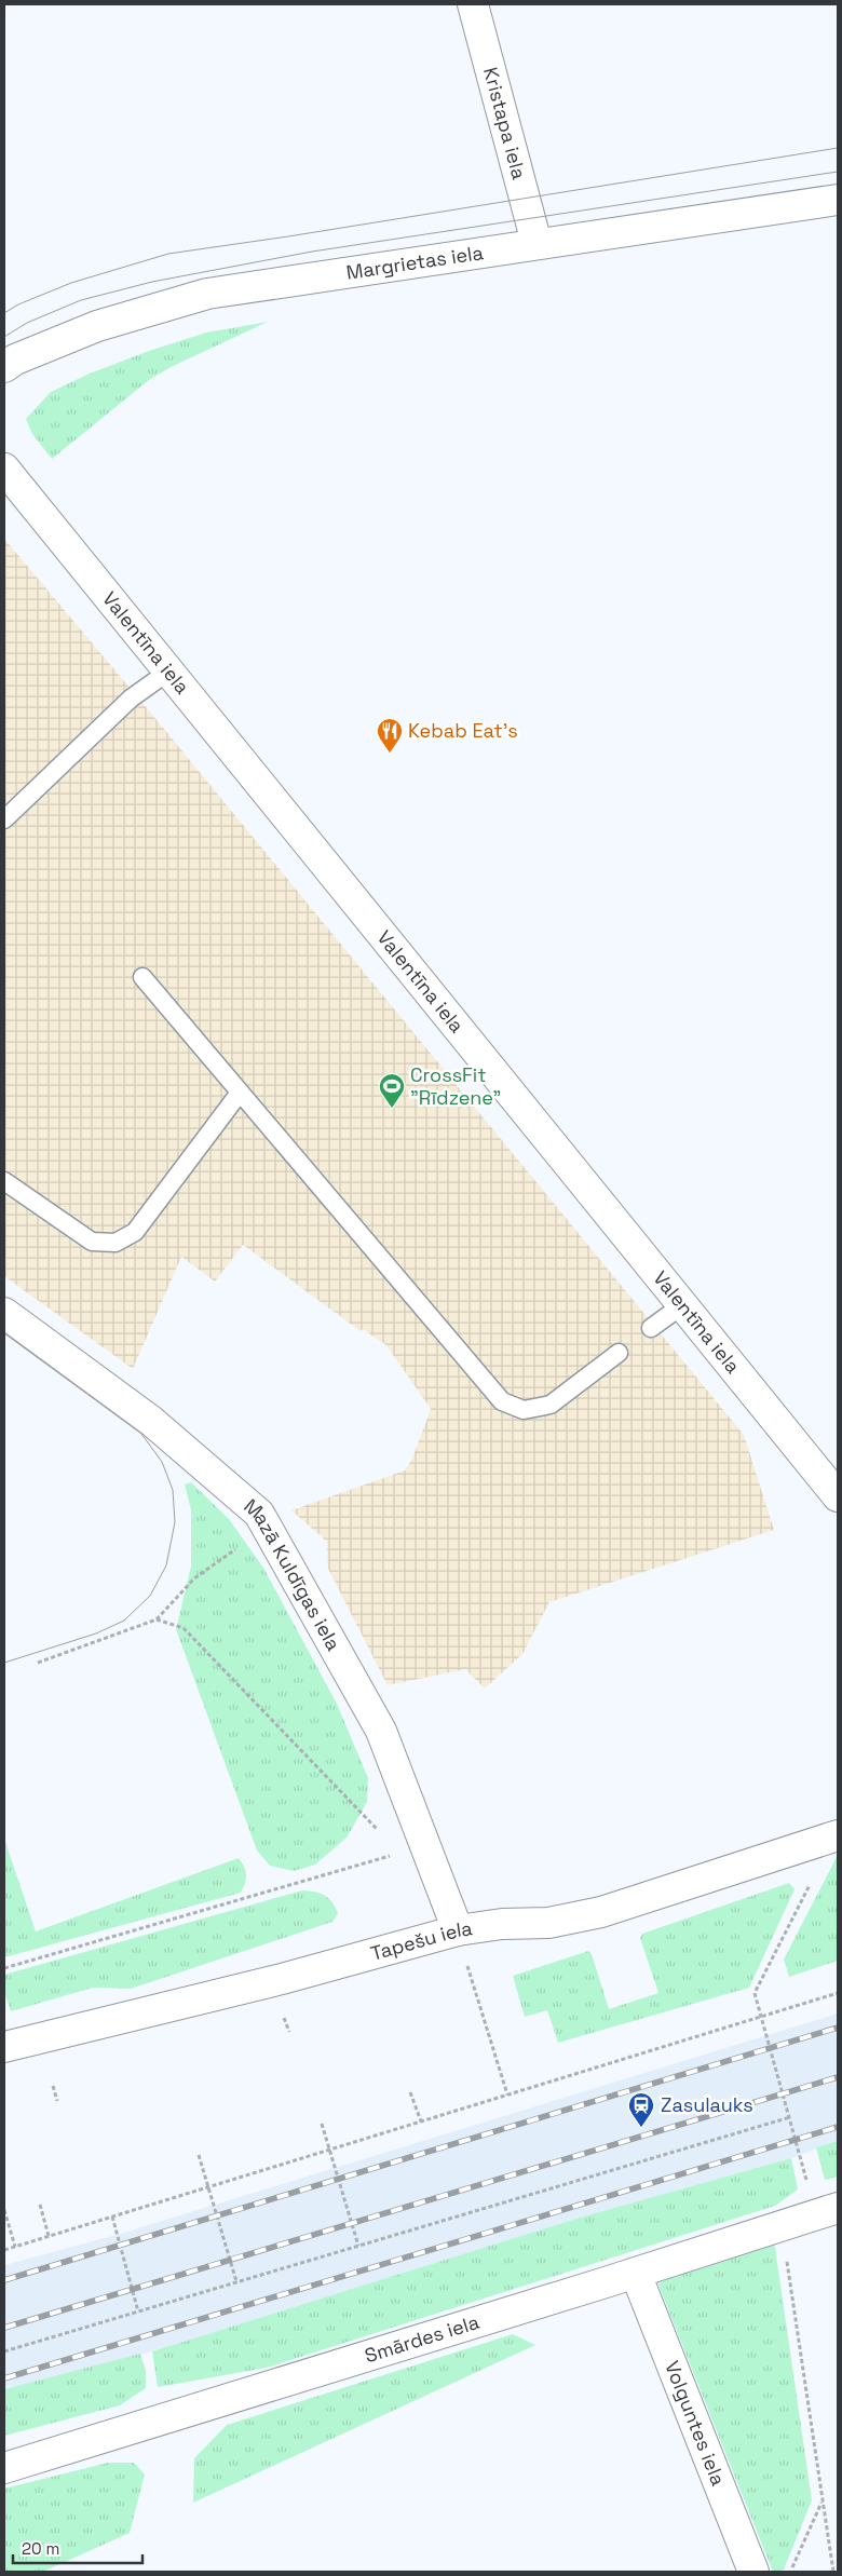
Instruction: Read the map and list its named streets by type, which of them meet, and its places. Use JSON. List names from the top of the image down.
{
  "streets": {
    "street": [
      "Kristapa iela",
      "Margrietas iela",
      "Valentīna iela",
      "Mazā Kuldīgas iela",
      "Tapešu iela",
      "Smārdes iela",
      "Volguntes iela"
    ]
  },
  "crossings": [
    ["Kristapa iela", "Margrietas iela"],
    ["Mazā Kuldīgas iela", "Tapešu iela"],
    ["Smārdes iela", "Volguntes iela"]
  ],
  "places": {
    "restaurant": ["Kebab Eat’s"],
    "sports": ["CrossFit \"Rīdzene\""],
    "station": ["Zasulauks"]
  },
  "scale_bar": "20 m"
}
